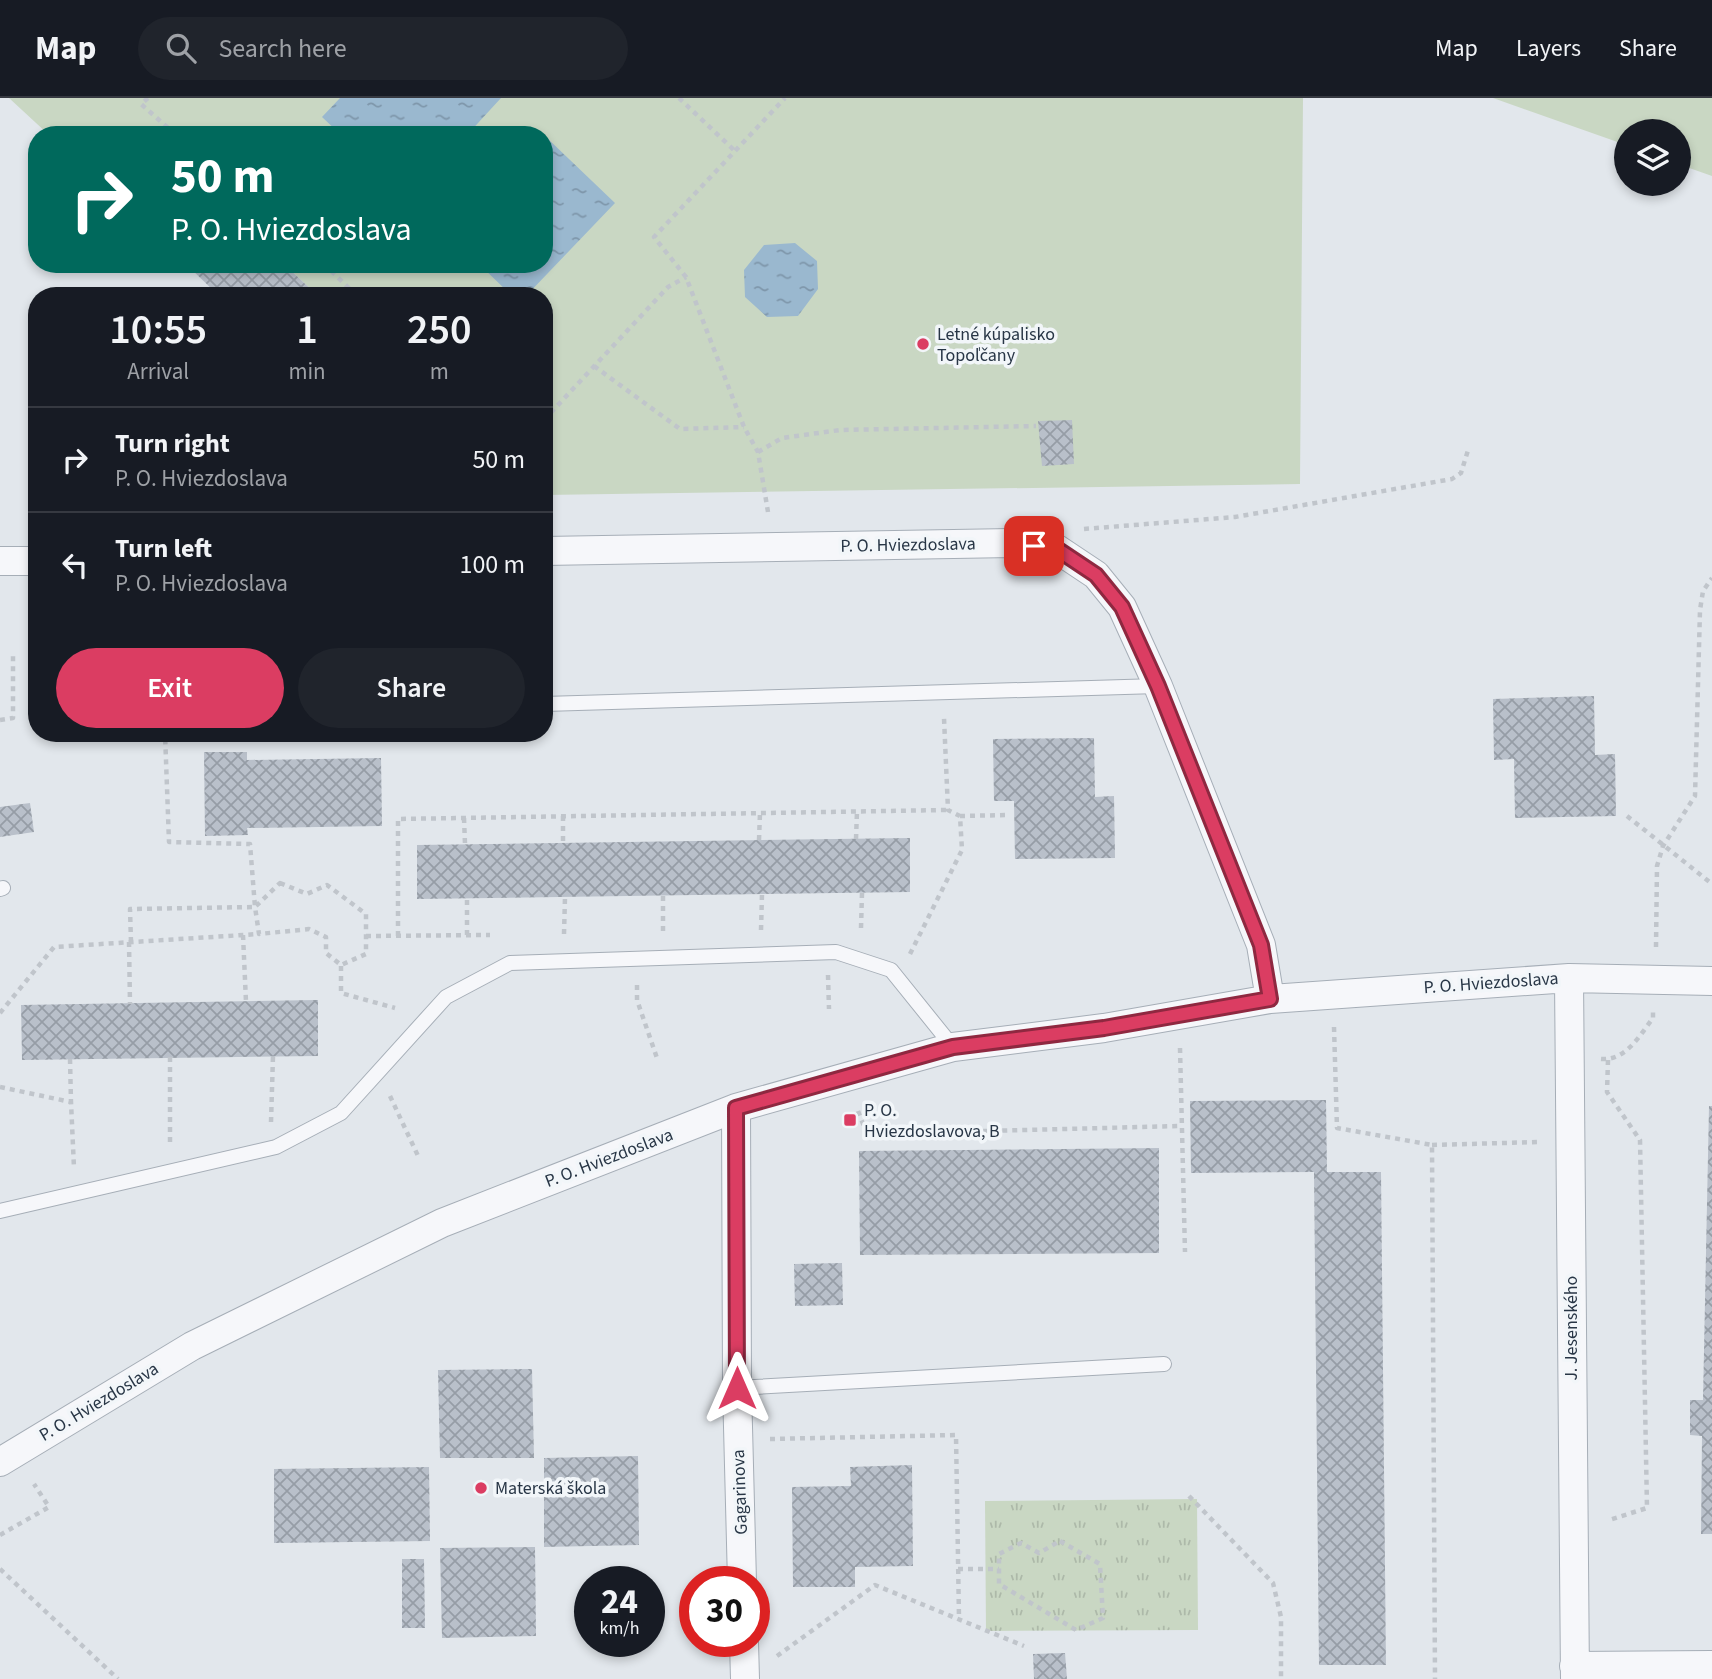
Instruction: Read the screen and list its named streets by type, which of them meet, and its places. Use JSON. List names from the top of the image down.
{
  "streets": {
    "street": ["P. O. Hviezdoslava", "J. Jesenského", "Gagarinova"]
  },
  "crossings": [
    ["P. O. Hviezdoslava", "J. Jesenského"],
    ["P. O. Hviezdoslava", "Gagarinova"]
  ],
  "places": {
    "other": ["Letné kúpalisko Topoľčany", "Materská škola"],
    "transit": ["P. O. Hviezdoslavova, B"]
  },
  "page": {
    "header": "Map",
    "search": "Search here",
    "nav": ["Map", "Layers", "Share"],
    "turn": ["50 m", "P. O. Hviezdoslava"],
    "eta": [
      "10:55",
      "Arrival",
      "1",
      "min",
      "250",
      "m"
    ],
    "list": [
      {
        "name": "Turn right",
        "note": "P. O. Hviezdoslava",
        "value": "50 m"
      },
      {
        "name": "Turn left",
        "note": "P. O. Hviezdoslava",
        "value": "100 m"
      }
    ],
    "buttons": ["Exit", "Share"],
    "speed": "24 km/h",
    "limit": "30"
  }
}
